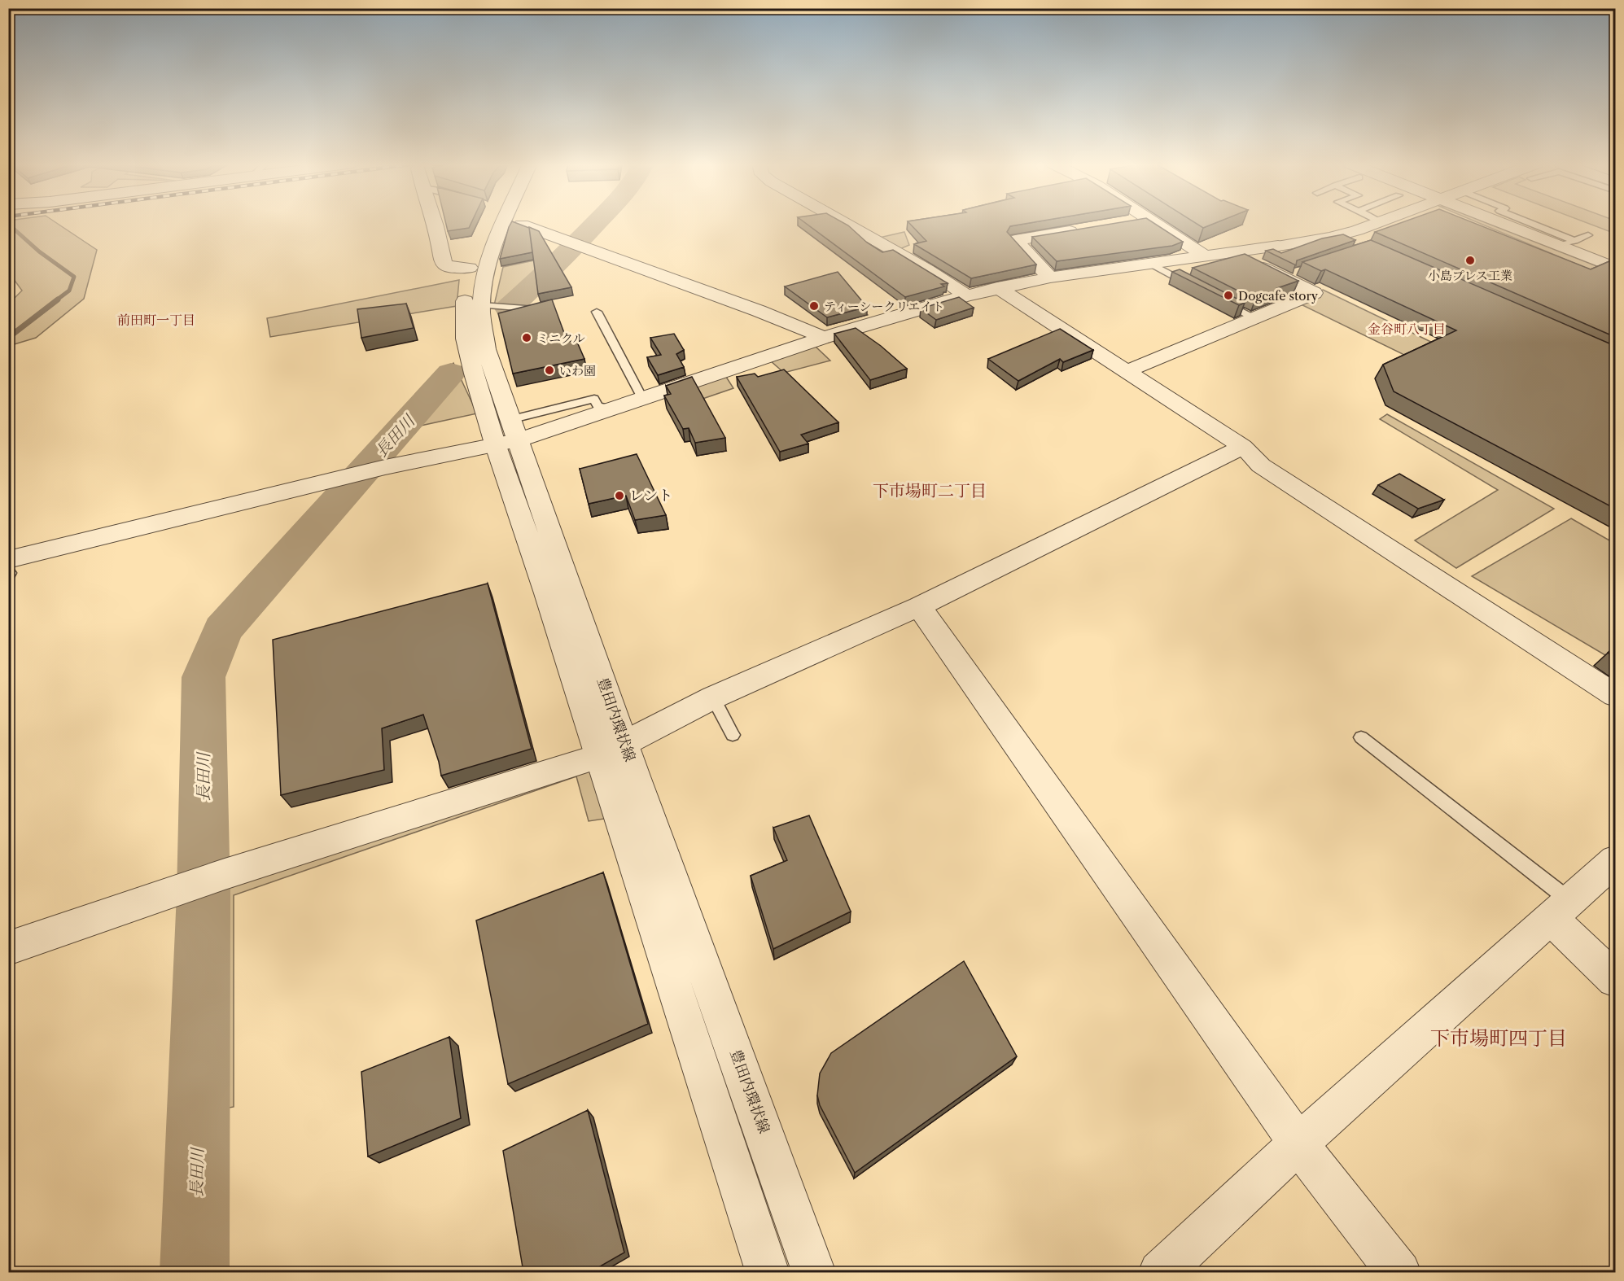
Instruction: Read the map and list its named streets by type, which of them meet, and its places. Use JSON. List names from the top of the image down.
{
  "streets": {
    "street": ["豊田内環状線"]
  },
  "districts": [
    "前田町一丁目",
    "金谷町八丁目",
    "下市場町二丁目",
    "下市場町四丁目"
  ],
  "water": ["長田川"],
  "places": [
    "小島プレス工業",
    "Dogcafe story",
    "ティーシークリエイト",
    "ミニクル",
    "いわ園",
    "レント"
  ]
}
